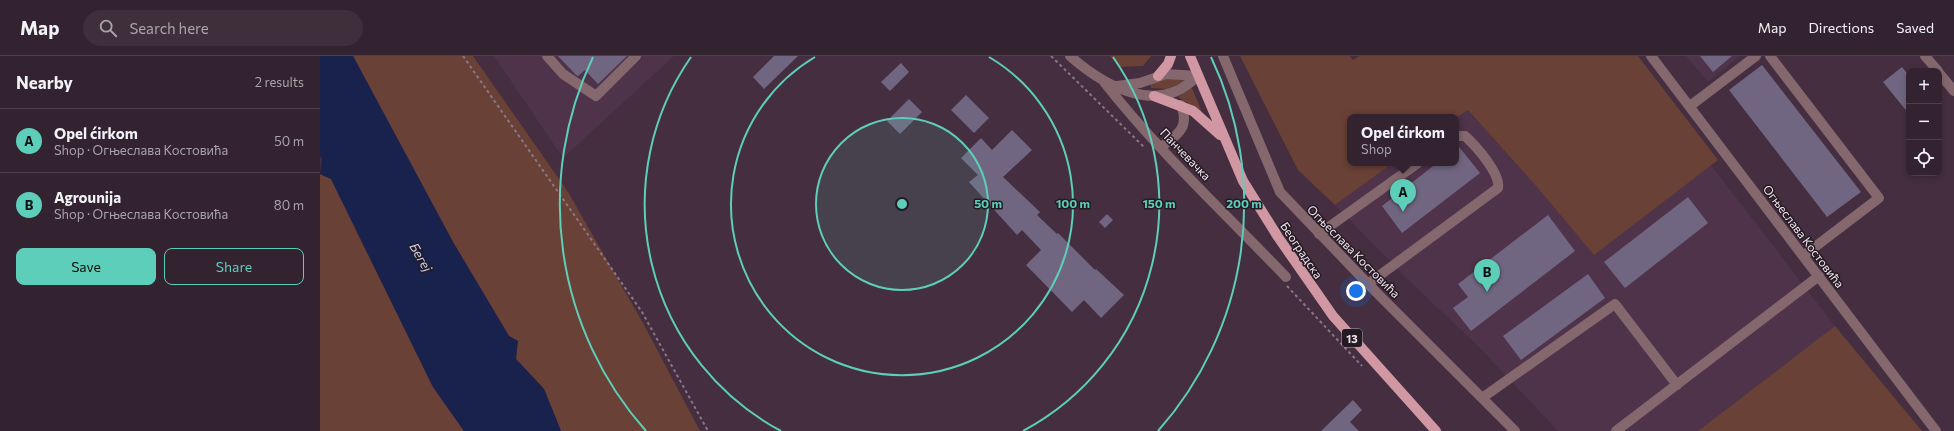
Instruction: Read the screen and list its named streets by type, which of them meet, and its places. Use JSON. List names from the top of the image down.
{
  "streets": {
    "main road": ["Београдска", "13"],
    "street": ["Панчевачка", "Огњеслава Костовића"]
  },
  "crossings": [
    ["Панчевачка", "Београдска"]
  ],
  "water": ["Бегеј"],
  "page": {
    "header": "Map",
    "search": "Search here",
    "nav": ["Map", "Directions", "Saved"],
    "heading": ["Nearby", "2 results"],
    "map_buttons": ["+", "−"],
    "list": [
      {
        "mark": "A",
        "name": "Opel ćirkom",
        "note": "Shop · Огњеслава Костовића",
        "value": "50 m"
      },
      {
        "mark": "B",
        "name": "Agrounija",
        "note": "Shop · Огњеслава Костовића",
        "value": "80 m"
      }
    ],
    "popup": ["Opel ćirkom", "Shop"],
    "pins": ["A", "B"],
    "buttons": ["Save", "Share"]
  },
  "rings": [
    "50 m",
    "100 m",
    "150 m",
    "200 m"
  ]
}
